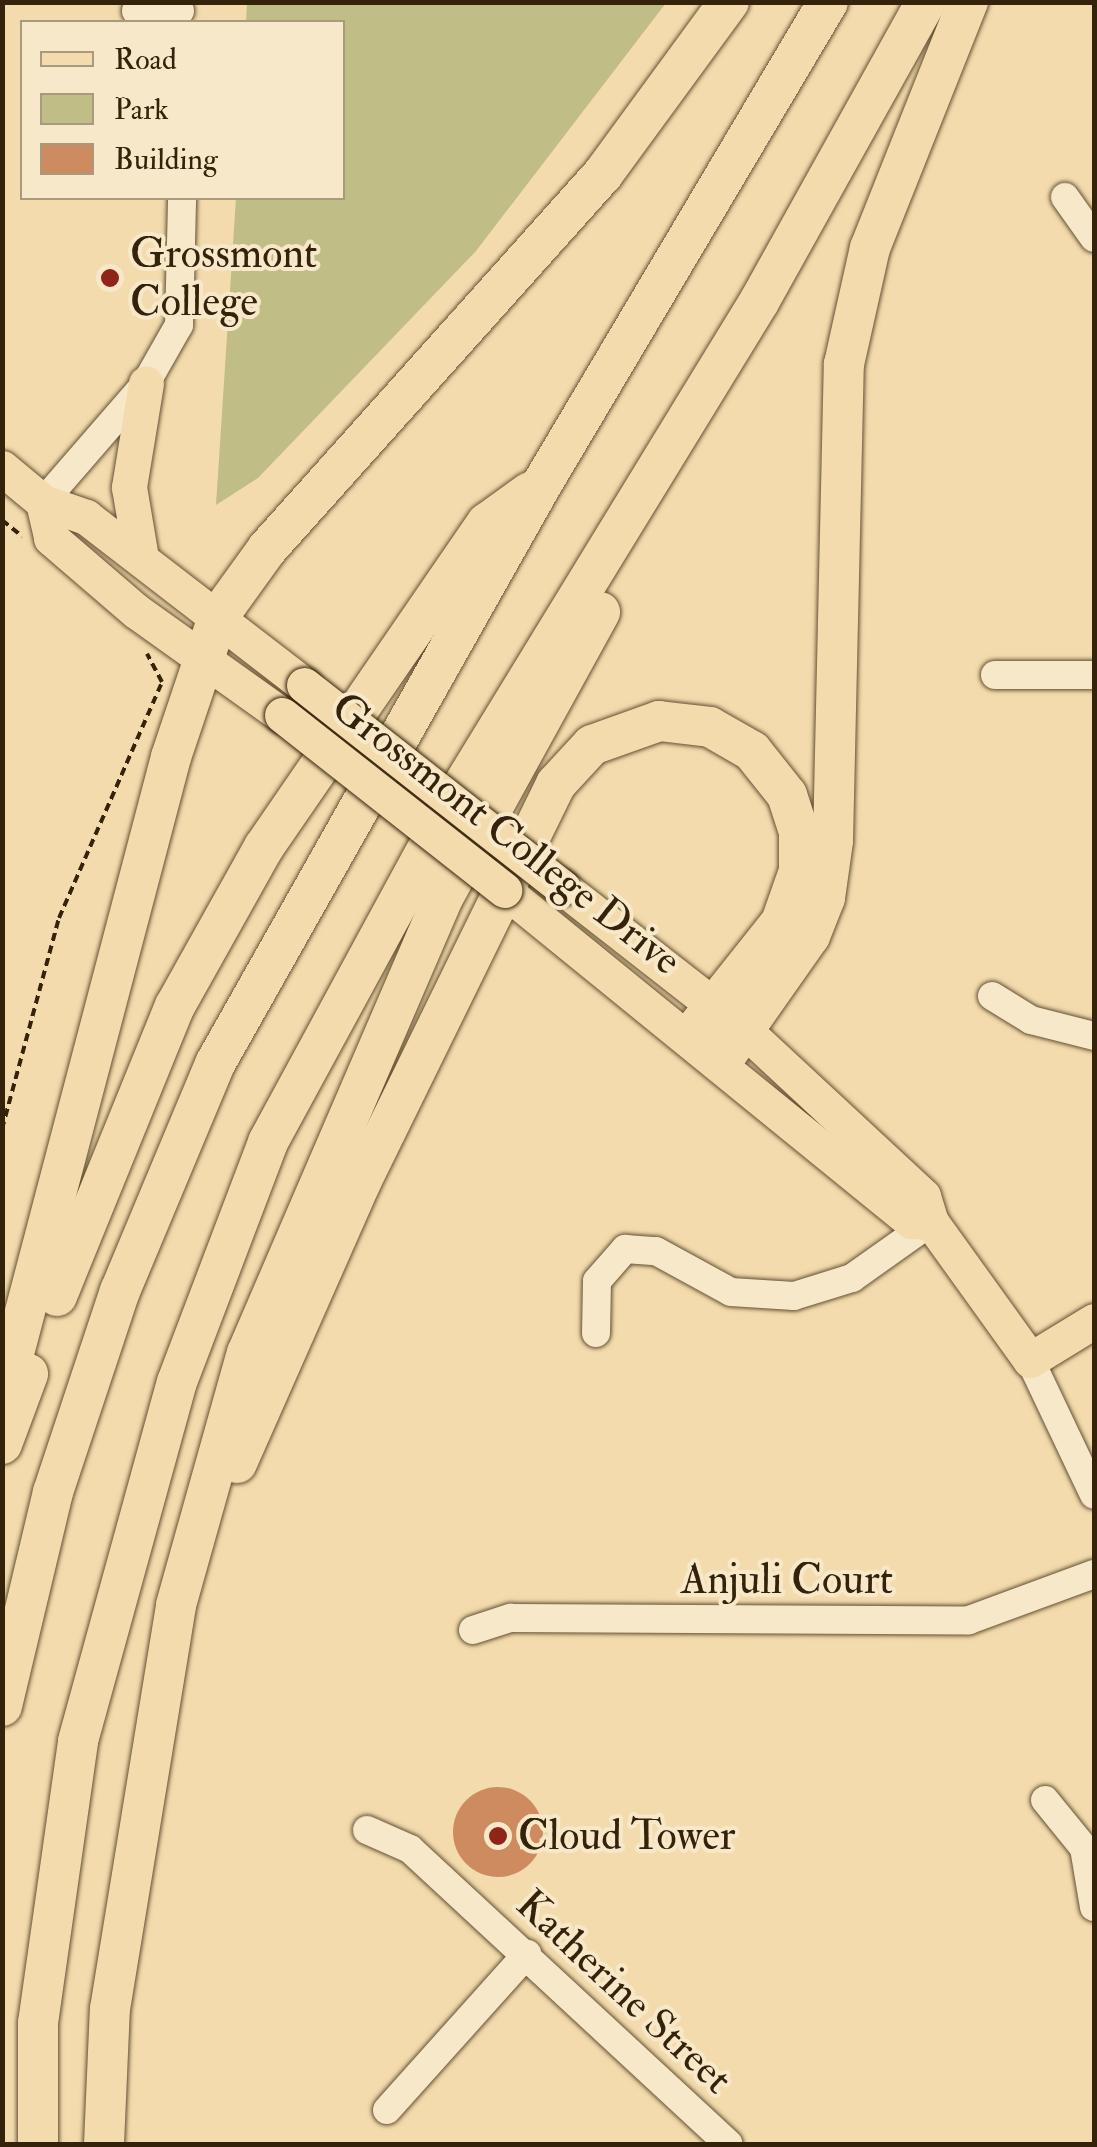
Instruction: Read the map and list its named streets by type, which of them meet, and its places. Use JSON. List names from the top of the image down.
{
  "streets": {
    "main road": ["Grossmont College Drive"],
    "street": ["Anjuli Court", "Katherine Street"]
  },
  "places": ["Grossmont College", "Cloud Tower"],
  "legend": ["Road", "Park", "Building"]
}
